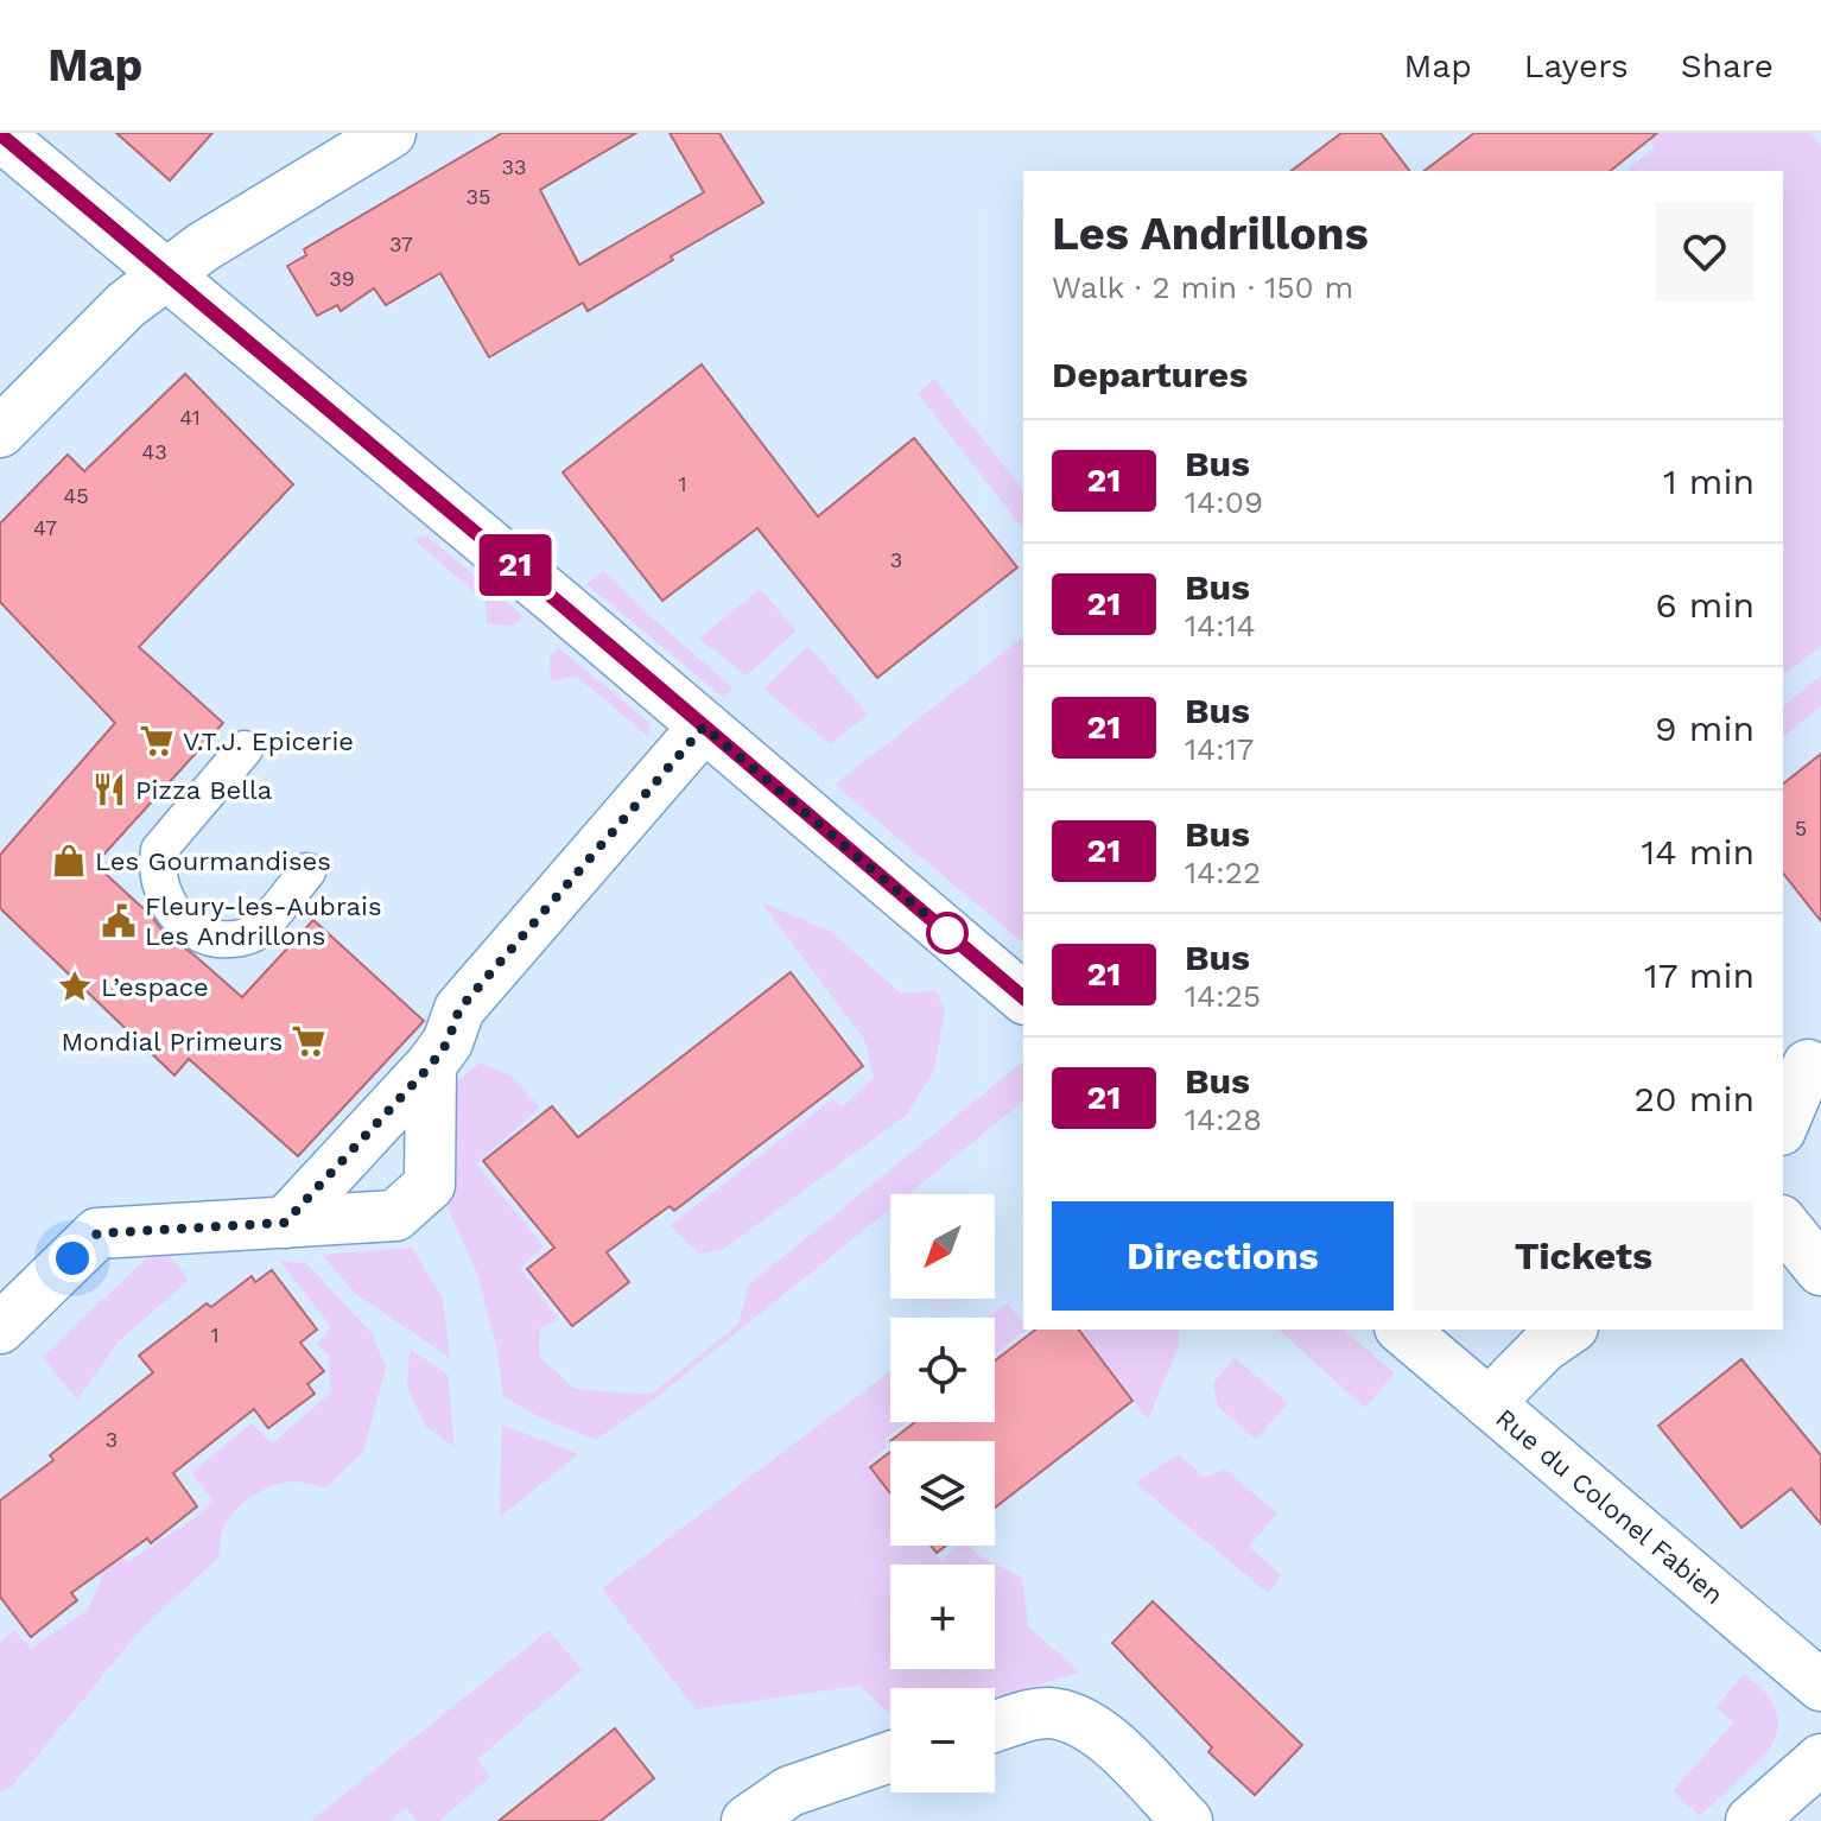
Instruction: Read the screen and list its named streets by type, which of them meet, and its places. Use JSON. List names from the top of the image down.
{
  "streets": {
    "street": ["Rue du Colonel Fabien"]
  },
  "places": {
    "supermarket": ["V.T.J. Epicerie", "Mondial Primeurs"],
    "restaurant": ["Pizza Bella"],
    "shop": ["Les Gourmandises"],
    "public building": ["Fleury-les-Aubrais Les Andrillons"],
    "place": ["L’espace"]
  },
  "lines": ["bus line 21"],
  "house_numbers": [
    "33",
    "35",
    "37",
    "39",
    "41",
    "43",
    "1",
    "45",
    "47",
    "3",
    "5",
    "1",
    "3"
  ],
  "north": "bottom left",
  "page": {
    "header": "Map",
    "nav": ["Map", "Layers", "Share"],
    "on_map": "21",
    "heading": [
      ["Les Andrillons", "Walk · 2 min · 150 m"],
      "Departures"
    ],
    "list": [
      {
        "mark": "21",
        "name": "Bus",
        "note": "14:09",
        "value": "1 min"
      },
      {
        "mark": "21",
        "name": "Bus",
        "note": "14:14",
        "value": "6 min"
      },
      {
        "mark": "21",
        "name": "Bus",
        "note": "14:17",
        "value": "9 min"
      },
      {
        "mark": "21",
        "name": "Bus",
        "note": "14:22",
        "value": "14 min"
      },
      {
        "mark": "21",
        "name": "Bus",
        "note": "14:25",
        "value": "17 min"
      },
      {
        "mark": "21",
        "name": "Bus",
        "note": "14:28",
        "value": "20 min"
      }
    ],
    "buttons": ["Directions", "Tickets"],
    "map_buttons": ["+", "−"]
  }
}
